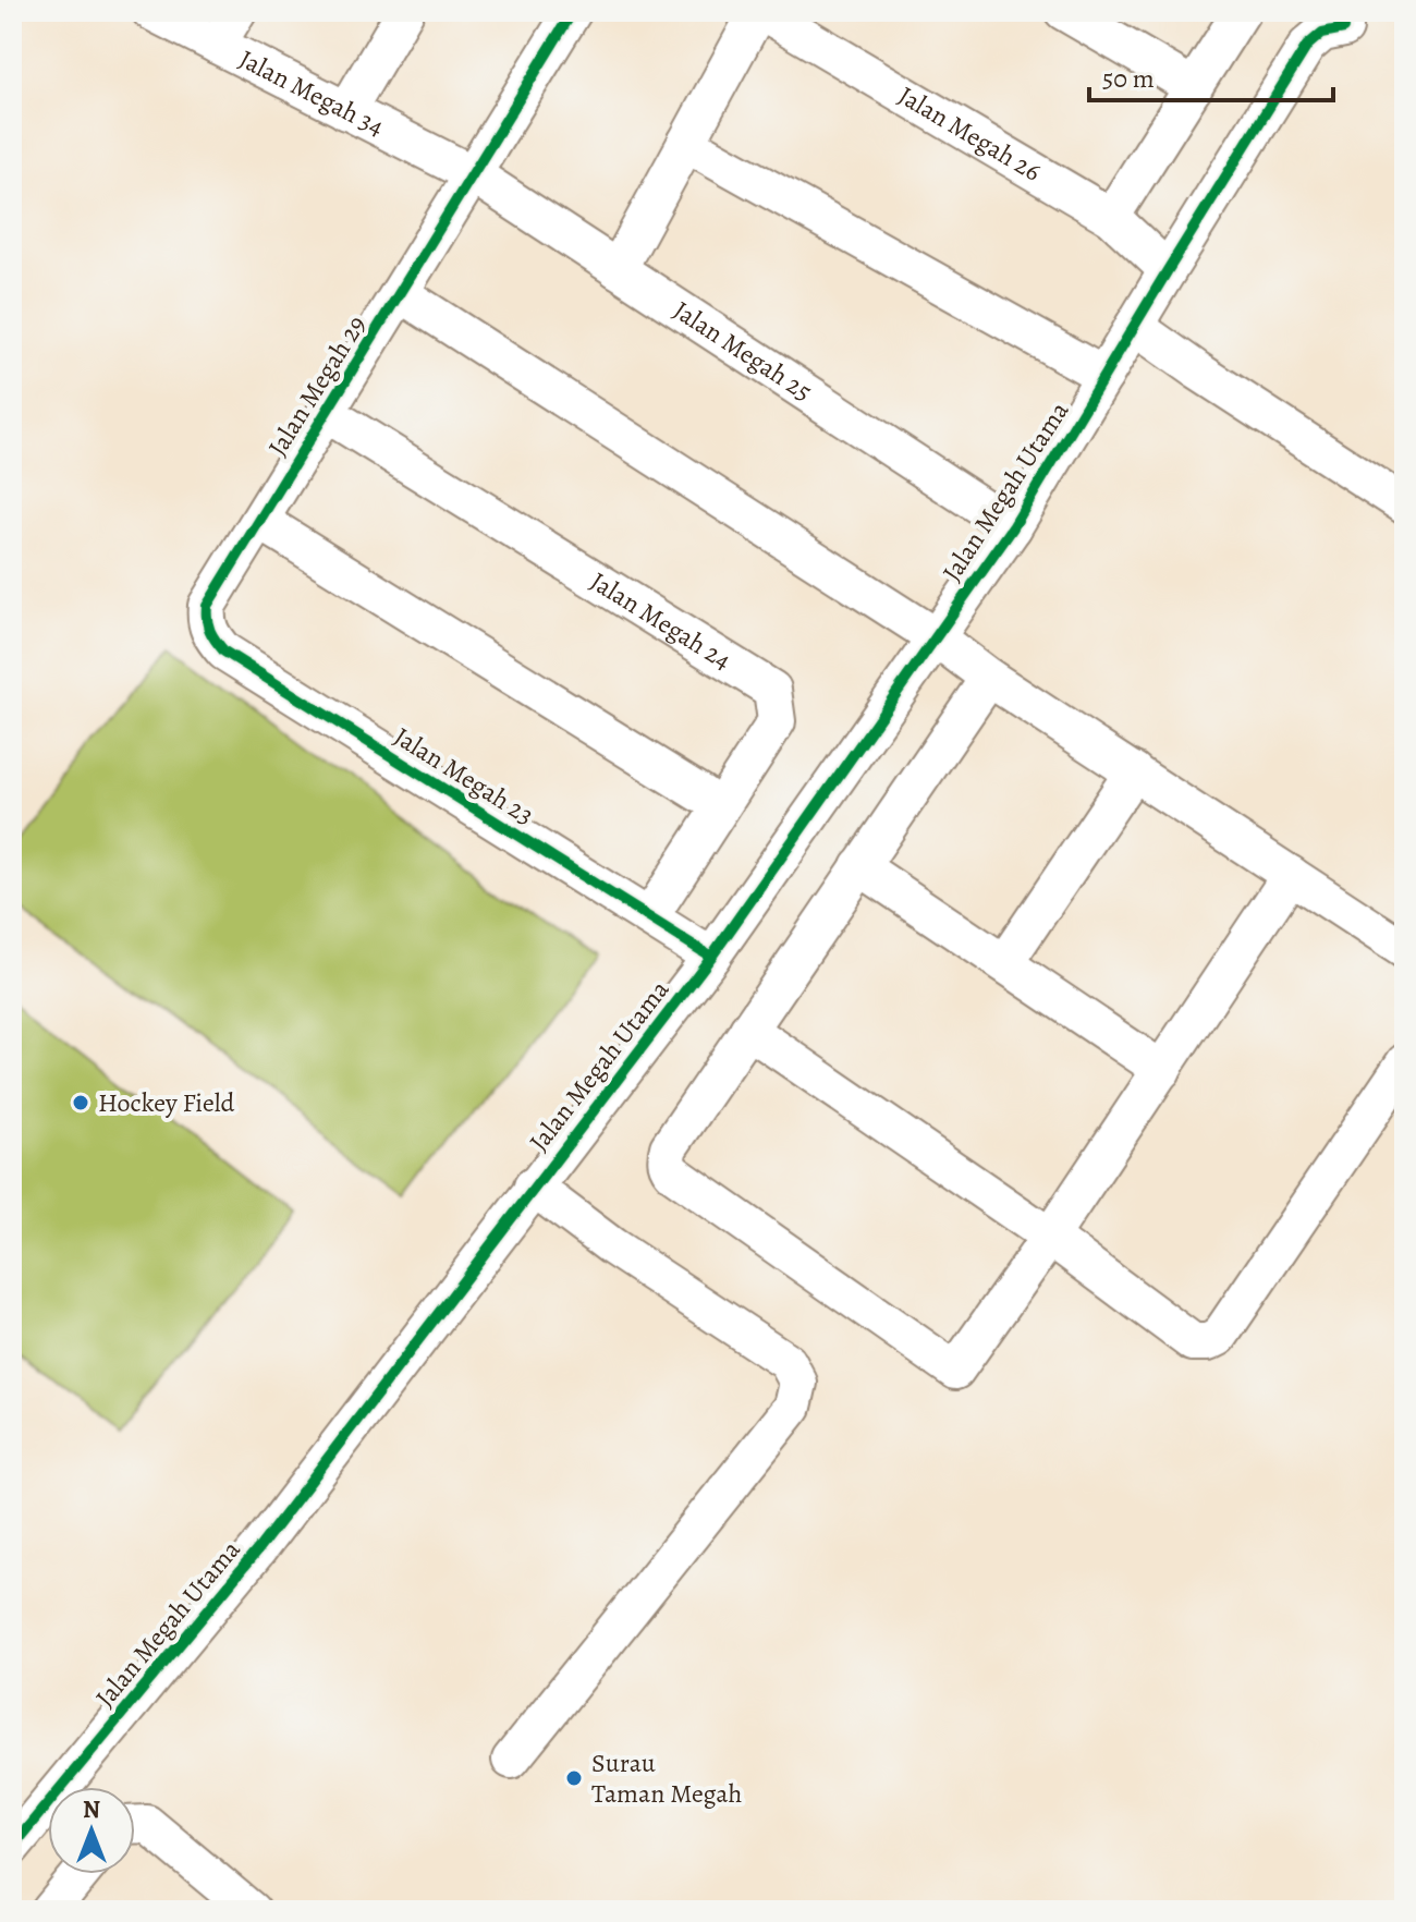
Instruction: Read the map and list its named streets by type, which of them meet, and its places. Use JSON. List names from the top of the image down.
{
  "streets": {
    "street": [
      "Jalan Megah 34",
      "Jalan Megah 26",
      "Jalan Megah 25",
      "Jalan Megah 29",
      "Jalan Megah Utama",
      "Jalan Megah 24",
      "Jalan Megah 23"
    ]
  },
  "crossings": [
    ["Jalan Megah 34", "Jalan Megah 25"],
    ["Jalan Megah 34", "Jalan Megah 29"],
    ["Jalan Megah 26", "Jalan Megah Utama"],
    ["Jalan Megah 25", "Jalan Megah 29"],
    ["Jalan Megah 25", "Jalan Megah Utama"],
    ["Jalan Megah 29", "Jalan Megah 24"],
    ["Jalan Megah 29", "Jalan Megah 23"],
    ["Jalan Megah Utama", "Jalan Megah 23"],
    ["Jalan Megah 24", "Jalan Megah 23"]
  ],
  "places": ["Hockey Field", "Surau Taman Megah"],
  "scale_bar": "50 m",
  "north": "top"
}
